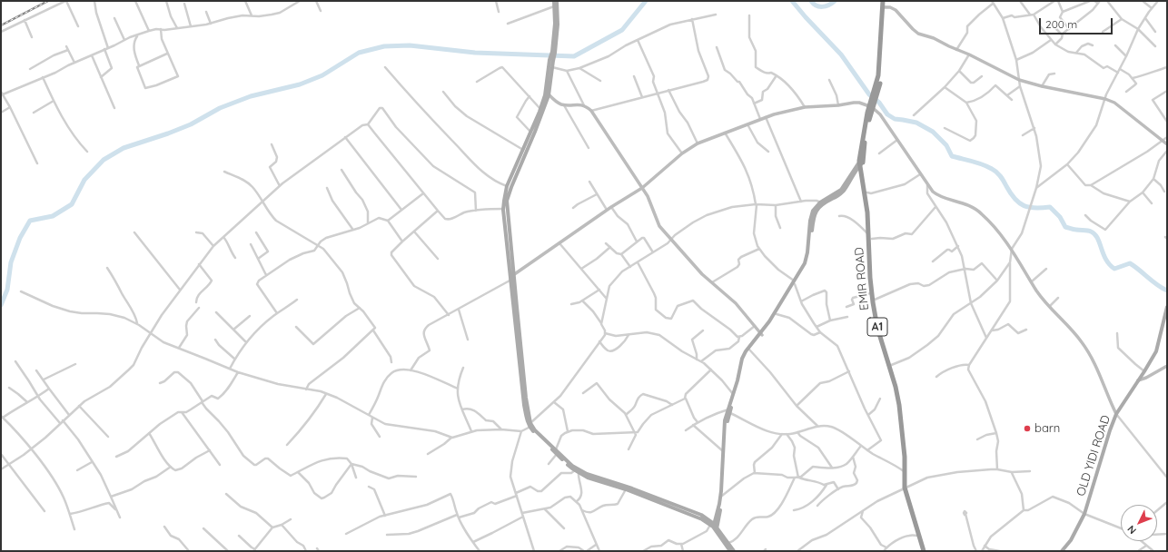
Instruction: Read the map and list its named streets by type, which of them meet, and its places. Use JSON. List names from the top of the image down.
{
  "streets": {
    "highway": ["EMIR ROAD", "A1"],
    "main road": ["OLD YIDI ROAD"]
  },
  "places": ["barn"],
  "scale_bar": "200 m",
  "north": "bottom left"
}
